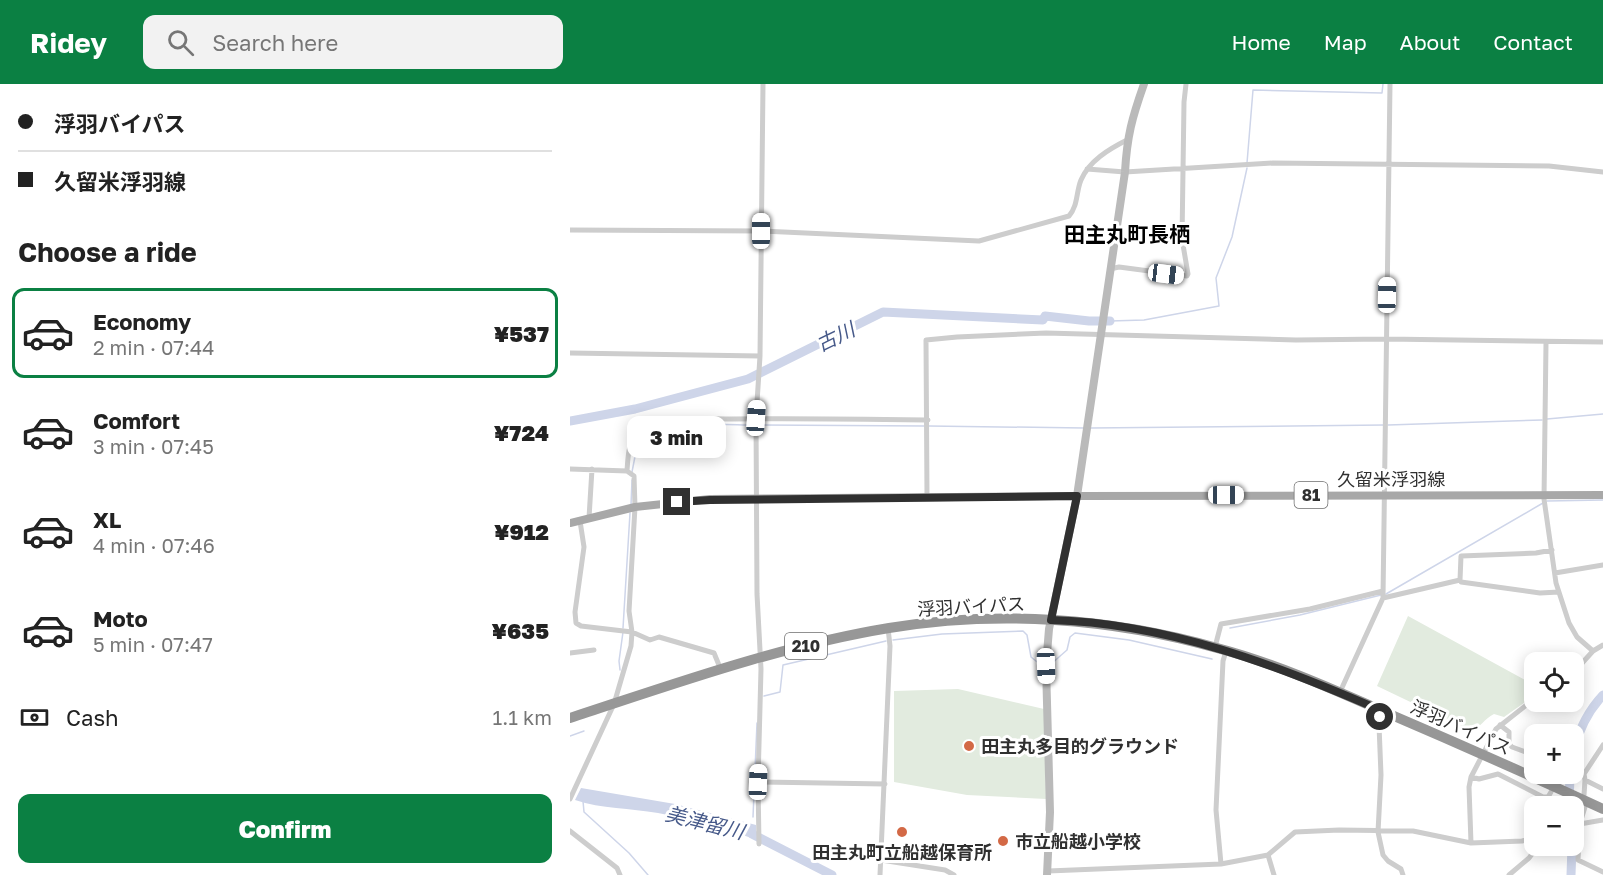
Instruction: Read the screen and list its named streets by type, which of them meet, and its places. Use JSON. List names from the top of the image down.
{
  "streets": {
    "highway": ["浮羽バイパス", "210"],
    "main road": ["久留米浮羽線", "81"]
  },
  "districts": ["田主丸町長栖"],
  "water": ["古川", "美津留川"],
  "places": ["田主丸多目的グラウンド", "田主丸町立船越保育所", "市立船越小学校"],
  "page": {
    "header": "Ridey",
    "search": "Search here",
    "nav": [
      "Home",
      "Map",
      "About",
      "Contact"
    ],
    "banner": ["浮羽バイパス", "久留米浮羽線"],
    "heading": "Choose a ride",
    "list": [
      {
        "name": "Economy",
        "note": "2 min · 07:44",
        "value": "¥537"
      },
      {
        "name": "Comfort",
        "note": "3 min · 07:45",
        "value": "¥724"
      },
      {
        "name": "XL",
        "note": "4 min · 07:46",
        "value": "¥912"
      },
      {
        "name": "Moto",
        "note": "5 min · 07:47",
        "value": "¥635"
      }
    ],
    "bubble": "3 min",
    "map_buttons": ["+", "−"],
    "pay": ["Cash", "1.1 km"],
    "buttons": "Confirm"
  }
}
